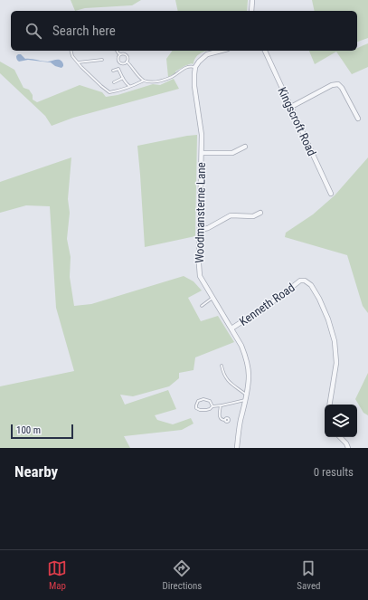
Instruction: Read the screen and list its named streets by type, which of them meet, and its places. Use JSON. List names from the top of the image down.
{
  "streets": {
    "street": ["Kingscroft Road", "Woodmansterne Lane", "Kenneth Road"]
  },
  "crossings": [
    ["Woodmansterne Lane", "Kenneth Road"]
  ],
  "scale_bar": "100 m",
  "page": {
    "search": "Search here",
    "scale": "100 m",
    "heading": ["Nearby", "0 results"],
    "nav": ["Map", "Directions", "Saved"]
  }
}
